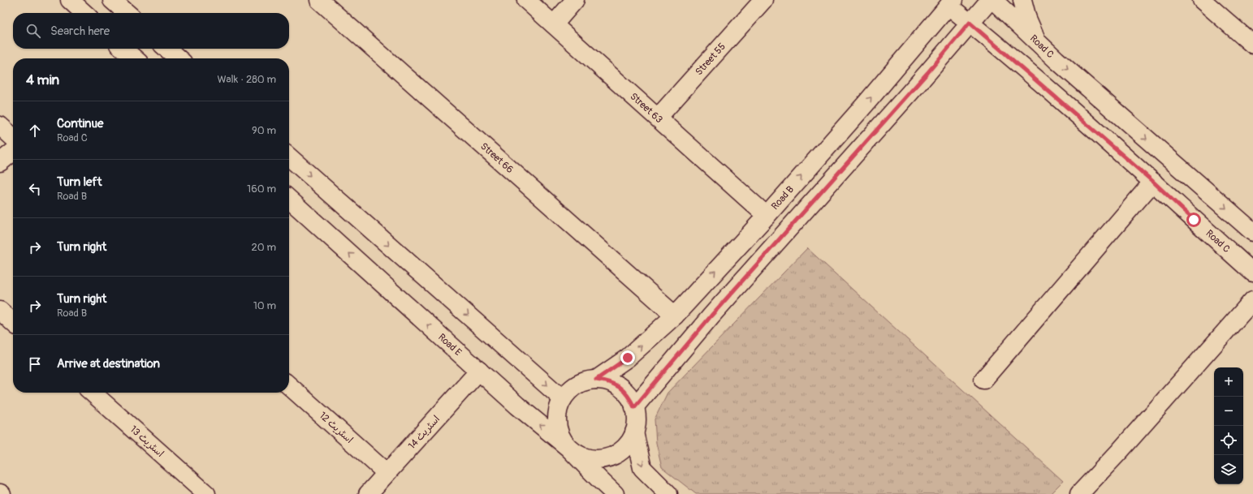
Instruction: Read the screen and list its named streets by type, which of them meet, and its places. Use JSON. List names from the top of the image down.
{
  "streets": {
    "street": [
      "Road C",
      "Street 55",
      "Street 63",
      "Street 66",
      "Road B",
      "Road E",
      "اسٹریٹ 12",
      "اسٹریٹ 14",
      "اسٹریٹ 13"
    ]
  },
  "crossings": [
    ["Road C", "Road B"],
    ["Street 55", "Street 63"],
    ["Street 63", "Road B"],
    ["Street 66", "Road B"],
    ["Road B", "Road E"],
    ["Road E", "اسٹریٹ 14"],
    ["اسٹریٹ 12", "اسٹریٹ 14"]
  ],
  "page": {
    "search": "Search here",
    "heading": ["4 min", "Walk · 280 m"],
    "list": [
      ["Continue", "Road C", "90 m"],
      ["Turn left", "Road B", "160 m"],
      ["Turn right", "20 m"],
      ["Turn right", "Road B", "10 m"],
      "Arrive at destination"
    ],
    "map_buttons": ["+", "−"]
  }
}
